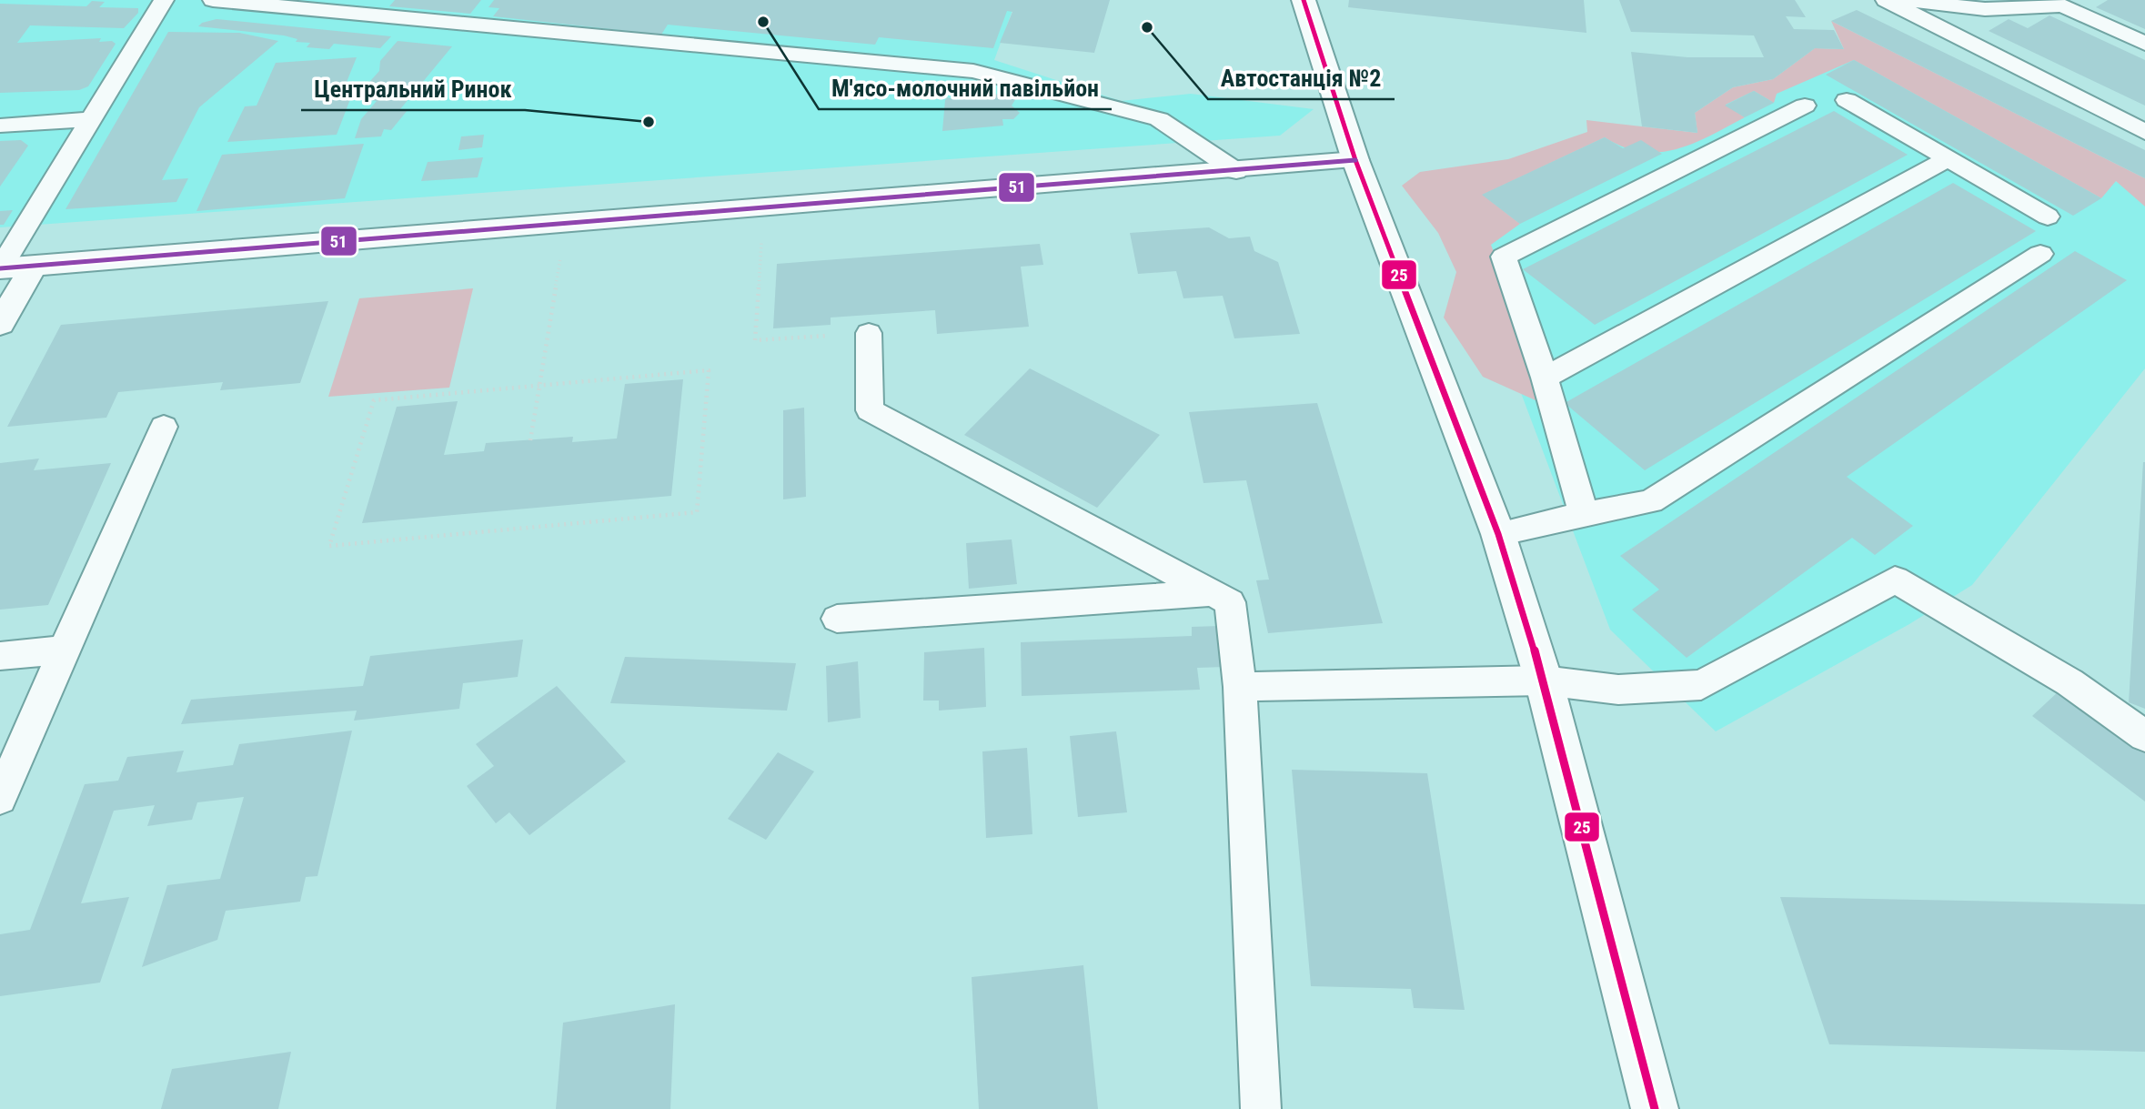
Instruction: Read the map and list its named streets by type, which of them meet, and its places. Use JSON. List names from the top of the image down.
{
  "places": ["М'ясо-молочний павільйон", "Автостанція №2", "Центральний Ринок"],
  "lines": ["transit line 25", "transit line 51"]
}
